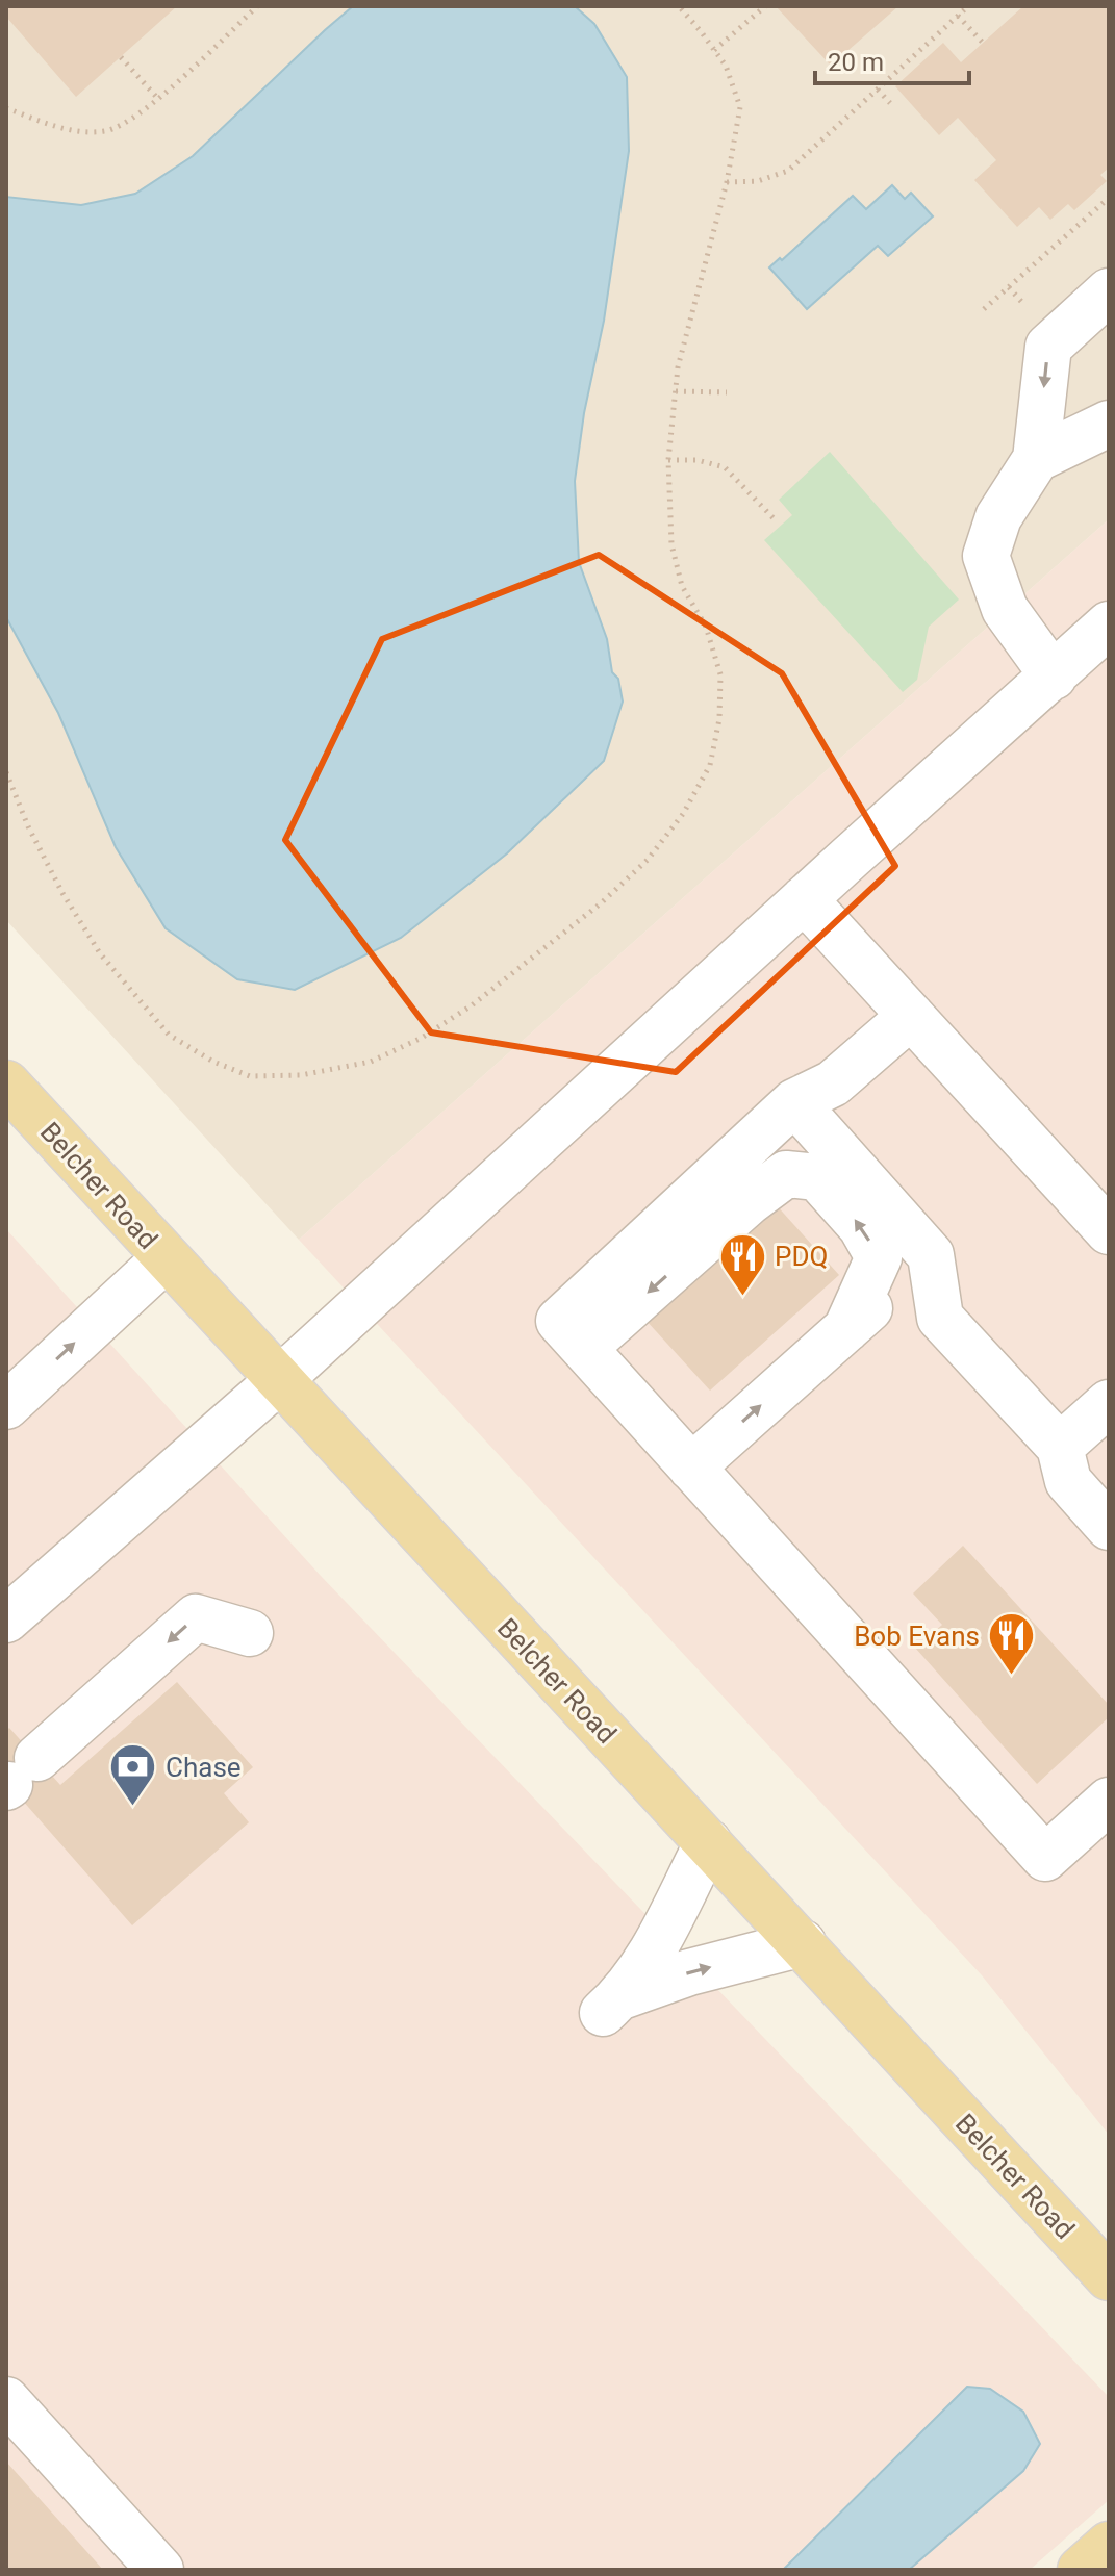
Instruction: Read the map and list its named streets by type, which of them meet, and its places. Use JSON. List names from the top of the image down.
{
  "streets": {
    "main road": ["Belcher Road"]
  },
  "places": {
    "restaurant": ["PDQ", "Bob Evans"],
    "bank": ["Chase"]
  },
  "scale_bar": "20 m"
}
